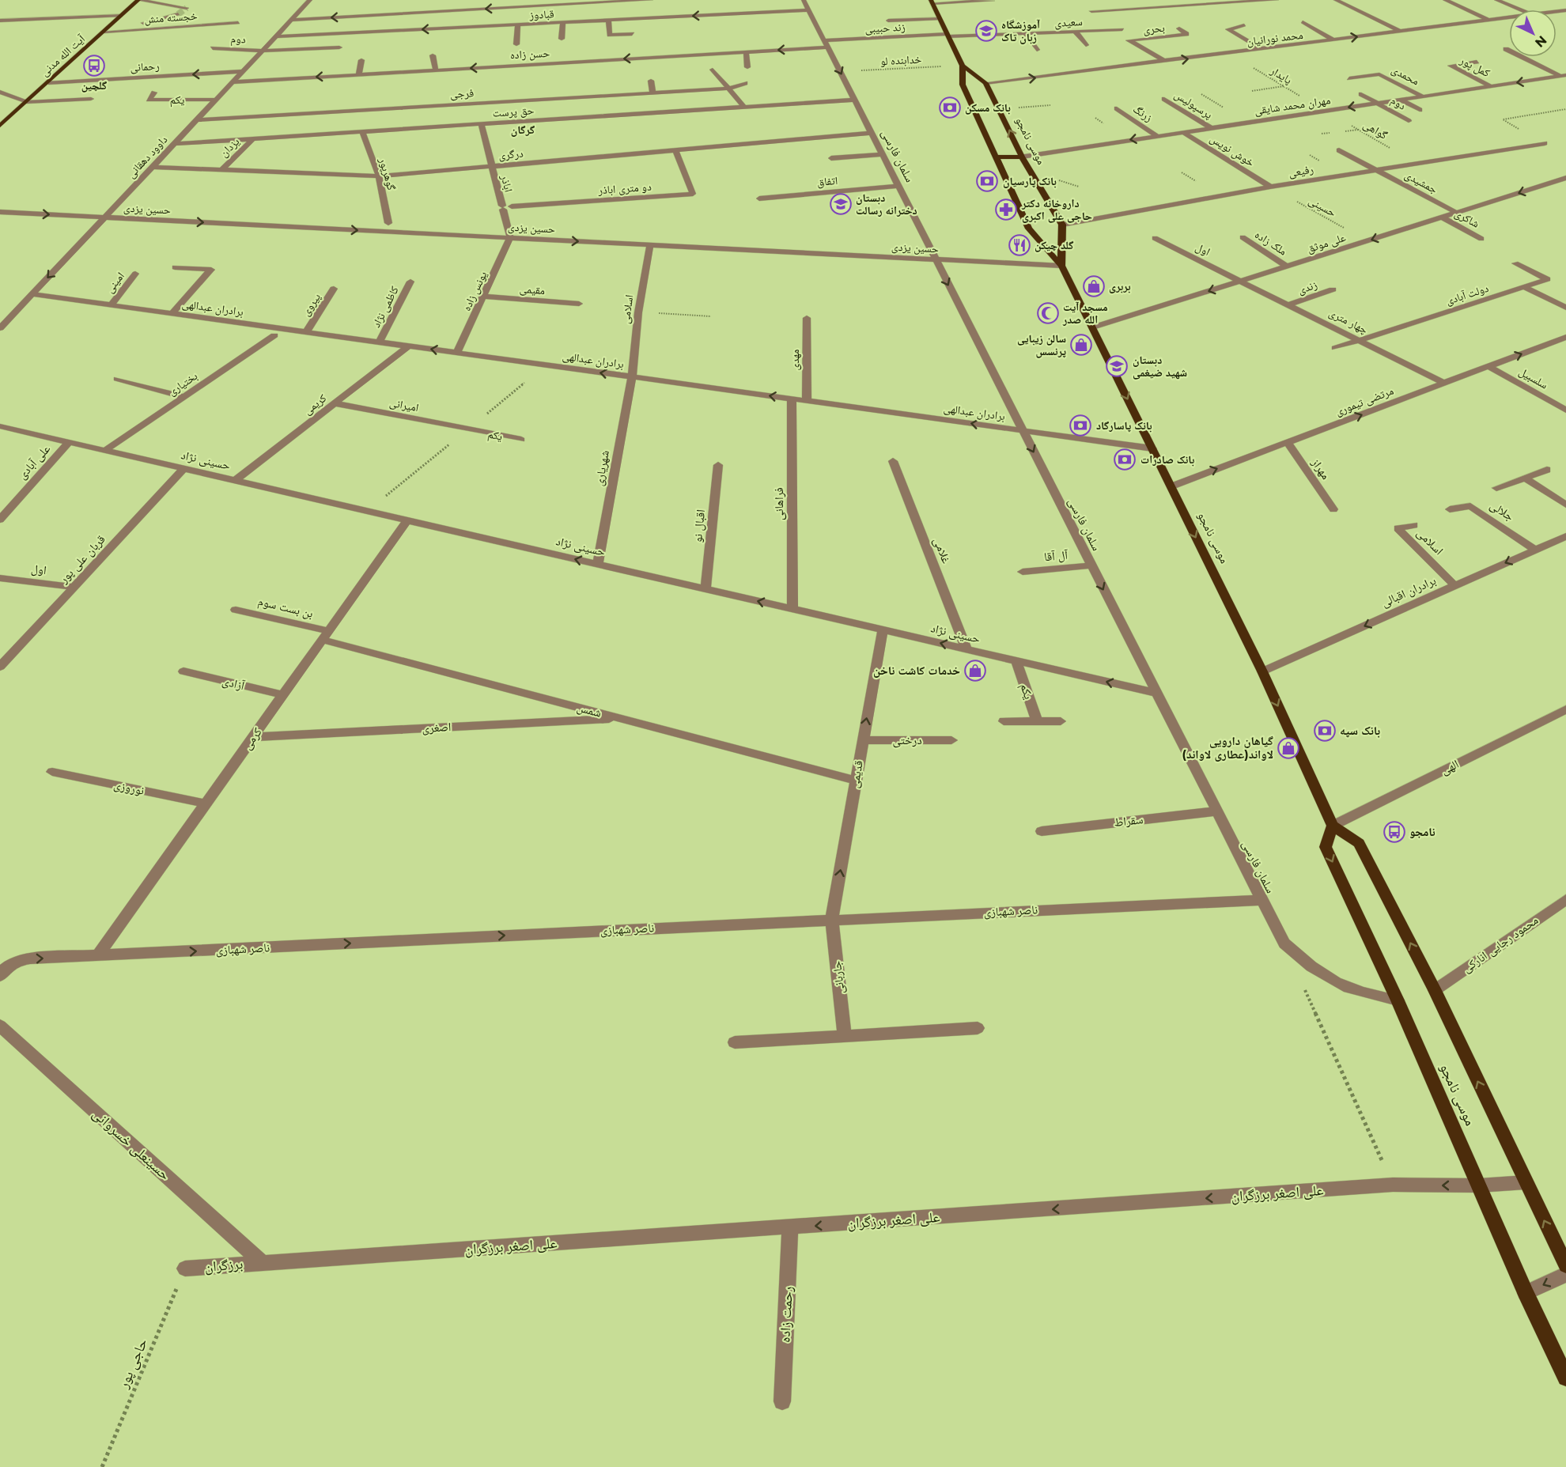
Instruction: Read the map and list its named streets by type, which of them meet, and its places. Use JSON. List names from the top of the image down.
{
  "streets": {
    "main road": ["آیت الله مدنی", "موسی نامجو"],
    "street": [
      "قبادوز",
      "خجسته منش",
      "سعیدی",
      "زند حبیبی",
      "بحری",
      "محمد نورانیان",
      "دوم",
      "حسن زاده",
      "رحمانی",
      "کمل پور",
      "محمدی",
      "فرجی",
      "یکم",
      "پرسپولیس",
      "مهران محمد شایقی",
      "حق پرست",
      "زرنگ",
      "یزدان",
      "خوش نویس",
      "درگری",
      "سلمان فارسی",
      "داوود دهقانی",
      "رفیعی",
      "گوهرپور",
      "اتفاق",
      "جمشیدی",
      "اباذر",
      "دو متری اباذر",
      "حسین یزدی",
      "شاکری",
      "ملک زاده",
      "علی موثق",
      "اول",
      "امینی",
      "زندی",
      "مقیمی",
      "یونس زاده",
      "دولت آبادی",
      "پیروی",
      "کاظمی نژاد",
      "برادران عبدالهی",
      "اسلامی",
      "چهار متری",
      "مهدی",
      "سلسبیل",
      "بختیاری",
      "مرتضی تیموری",
      "کریمی",
      "امیرانی",
      "حسینی نژاد",
      "علی آبادی",
      "شهریاری",
      "مهراز",
      "فراهانی",
      "جلالی",
      "اقبال نو",
      "غلامی",
      "آل آقا",
      "قربان علی پور",
      "برادران اقبالی",
      "بن بست سوم",
      "آزادی",
      "شمس",
      "اصغری",
      "کرمی",
      "درختی",
      "الهی",
      "قدیمی",
      "نوروزی",
      "سقراط",
      "ناصر شهبازی",
      "محمود رجایی انارکی",
      "جاربانی",
      "حسینعلی خسروانی",
      "علی اصغر برزگران",
      "برزگران",
      "رحمت زاده"
    ],
    "path": [
      "خدابنده لو",
      "پایدار",
      "گواهی",
      "حسینی",
      "حاجی پور"
    ]
  },
  "crossings": [
    ["قبادوز", "سلمان فارسی"],
    ["قبادوز", "داوود دهقانی"],
    ["خجسته منش", "آیت الله مدنی"],
    ["سعیدی", "زند حبیبی"],
    ["سعیدی", "موسی نامجو"],
    ["زند حبیبی", "حسن زاده"],
    ["زند حبیبی", "موسی نامجو"],
    ["زند حبیبی", "سلمان فارسی"],
    ["بحری", "محمد نورانیان"],
    ["محمد نورانیان", "پایدار"],
    ["محمد نورانیان", "موسی نامجو"],
    ["دوم", "مهران محمد شایقی"],
    ["دوم", "داوود دهقانی"],
    ["حسن زاده", "سلمان فارسی"],
    ["حسن زاده", "داوود دهقانی"],
    ["آیت الله مدنی", "رحمانی"],
    ["خدابنده لو", "موسی نامجو"],
    ["خدابنده لو", "سلمان فارسی"],
    ["رحمانی", "داوود دهقانی"],
    ["کمل پور", "مهران محمد شایقی"],
    ["پایدار", "مهران محمد شایقی"],
    ["پایدار", "گواهی"],
    ["محمدی", "مهران محمد شایقی"],
    ["فرجی", "حق پرست"],
    ["فرجی", "داوود دهقانی"],
    ["یکم", "داوود دهقانی"],
    ["یکم", "امیرانی"],
    ["یکم", "حسینی نژاد"],
    ["پرسپولیس", "مهران محمد شایقی"],
    ["مهران محمد شایقی", "زرنگ"],
    ["مهران محمد شایقی", "گواهی"],
    ["مهران محمد شایقی", "موسی نامجو"],
    ["مهران محمد شایقی", "خوش نویس"],
    ["حق پرست", "یزدان"],
    ["حق پرست", "سلمان فارسی"],
    ["حق پرست", "داوود دهقانی"],
    ["حق پرست", "گوهرپور"],
    ["حق پرست", "اباذر"],
    ["گواهی", "رفیعی"],
    ["موسی نامجو", "سلمان فارسی"],
    ["موسی نامجو", "رفیعی"],
    ["موسی نامجو", "حسین یزدی"],
    ["موسی نامجو", "علی موثق"],
    ["موسی نامجو", "برادران عبدالهی"],
    ["موسی نامجو", "مرتضی تیموری"],
    ["موسی نامجو", "برادران اقبالی"],
    ["موسی نامجو", "الهی"],
    ["موسی نامجو", "محمود رجایی انارکی"],
    ["موسی نامجو", "علی اصغر برزگران"],
    ["یزدان", "درگری"],
    ["خوش نویس", "رفیعی"],
    ["خوش نویس", "حسینی"],
    ["درگری", "سلمان فارسی"],
    ["درگری", "داوود دهقانی"],
    ["درگری", "گوهرپور"],
    ["درگری", "اباذر"],
    ["درگری", "دو متری اباذر"],
    ["سلمان فارسی", "اتفاق"],
    ["سلمان فارسی", "حسین یزدی"],
    ["سلمان فارسی", "برادران عبدالهی"],
    ["سلمان فارسی", "حسینی نژاد"],
    ["سلمان فارسی", "آل آقا"],
    ["سلمان فارسی", "سقراط"],
    ["سلمان فارسی", "ناصر شهبازی"],
    ["داوود دهقانی", "حسین یزدی"],
    ["داوود دهقانی", "برادران عبدالهی"],
    ["رفیعی", "جمشیدی"],
    ["رفیعی", "حسینی"],
    ["جمشیدی", "علی موثق"],
    ["اباذر", "حسین یزدی"],
    ["اباذر", "یونس زاده"],
    ["حسینی", "علی موثق"],
    ["حسین یزدی", "یونس زاده"],
    ["حسین یزدی", "اسلامی"],
    ["شاکری", "علی موثق"],
    ["ملک زاده", "علی موثق"],
    ["علی موثق", "اول"],
    ["علی موثق", "چهار متری"],
    ["اول", "چهار متری"],
    ["اول", "قربان علی پور"],
    ["امینی", "برادران عبدالهی"],
    ["زندی", "چهار متری"],
    ["مقیمی", "یونس زاده"],
    ["یونس زاده", "برادران عبدالهی"],
    ["دولت آبادی", "چهار متری"],
    ["پیروی", "برادران عبدالهی"],
    ["کاظمی نژاد", "برادران عبدالهی"],
    ["برادران عبدالهی", "اسلامی"],
    ["برادران عبدالهی", "مهدی"],
    ["برادران عبدالهی", "کریمی"],
    ["برادران عبدالهی", "شهریاری"],
    ["برادران عبدالهی", "فراهانی"],
    ["اسلامی", "شهریاری"],
    ["اسلامی", "برادران اقبالی"],
    ["چهار متری", "مرتضی تیموری"],
    ["سلسبیل", "مرتضی تیموری"],
    ["بختیاری", "حسینی نژاد"],
    ["مرتضی تیموری", "مهراز"],
    ["کریمی", "امیرانی"],
    ["کریمی", "حسینی نژاد"],
    ["حسینی نژاد", "علی آبادی"],
    ["حسینی نژاد", "شهریاری"],
    ["حسینی نژاد", "فراهانی"],
    ["حسینی نژاد", "اقبال نو"],
    ["حسینی نژاد", "غلامی"],
    ["حسینی نژاد", "قربان علی پور"],
    ["حسینی نژاد", "کرمی"],
    ["حسینی نژاد", "قدیمی"],
    ["جلالی", "برادران اقبالی"],
    ["بن بست سوم", "شمس"],
    ["بن بست سوم", "کرمی"],
    ["آزادی", "کرمی"],
    ["شمس", "اصغری"],
    ["شمس", "کرمی"],
    ["شمس", "قدیمی"],
    ["اصغری", "کرمی"],
    ["کرمی", "نوروزی"],
    ["کرمی", "ناصر شهبازی"],
    ["درختی", "قدیمی"],
    ["قدیمی", "ناصر شهبازی"],
    ["قدیمی", "جاربانی"],
    ["ناصر شهبازی", "جاربانی"],
    ["حسینعلی خسروانی", "علی اصغر برزگران"],
    ["حسینعلی خسروانی", "برزگران"],
    ["علی اصغر برزگران", "برزگران"],
    ["علی اصغر برزگران", "رحمت زاده"],
    ["برزگران", "حاجی پور"]
  ],
  "one_way": [
    "مهران محمد شایقی",
    "سلمان فارسی",
    "حسین یزدی",
    "علی موثق",
    "برادران عبدالهی",
    "مرتضی تیموری",
    "حسینی نژاد",
    "برادران اقبالی",
    "قدیمی",
    "ناصر شهبازی",
    "علی اصغر برزگران"
  ],
  "districts": ["گرگان"],
  "places": {
    "school or university": ["آموزشگاه زبان تاک", "دبستان دخترانه رسالت", "دبستان شهید ضیغمی"],
    "bus stop": ["گلچین", "نامجو"],
    "bank": [
      "بانک مسکن",
      "بانک پارسیان",
      "بانک پاسارگاد",
      "بانک صادرات",
      "بانک سپه"
    ],
    "pharmacy": ["داروخانه دکتر حاجی علی اکبری"],
    "restaurant": ["گلد چیکن"],
    "shop": [
      "بربری",
      "سالن زيبايى پرنسس",
      "خدمات کاشت ناخن",
      "گیاهان دارویی لاواند(عطاری لاواند)"
    ],
    "mosque": ["مسجد آیت الله صدر"]
  },
  "north": "bottom right"
}
